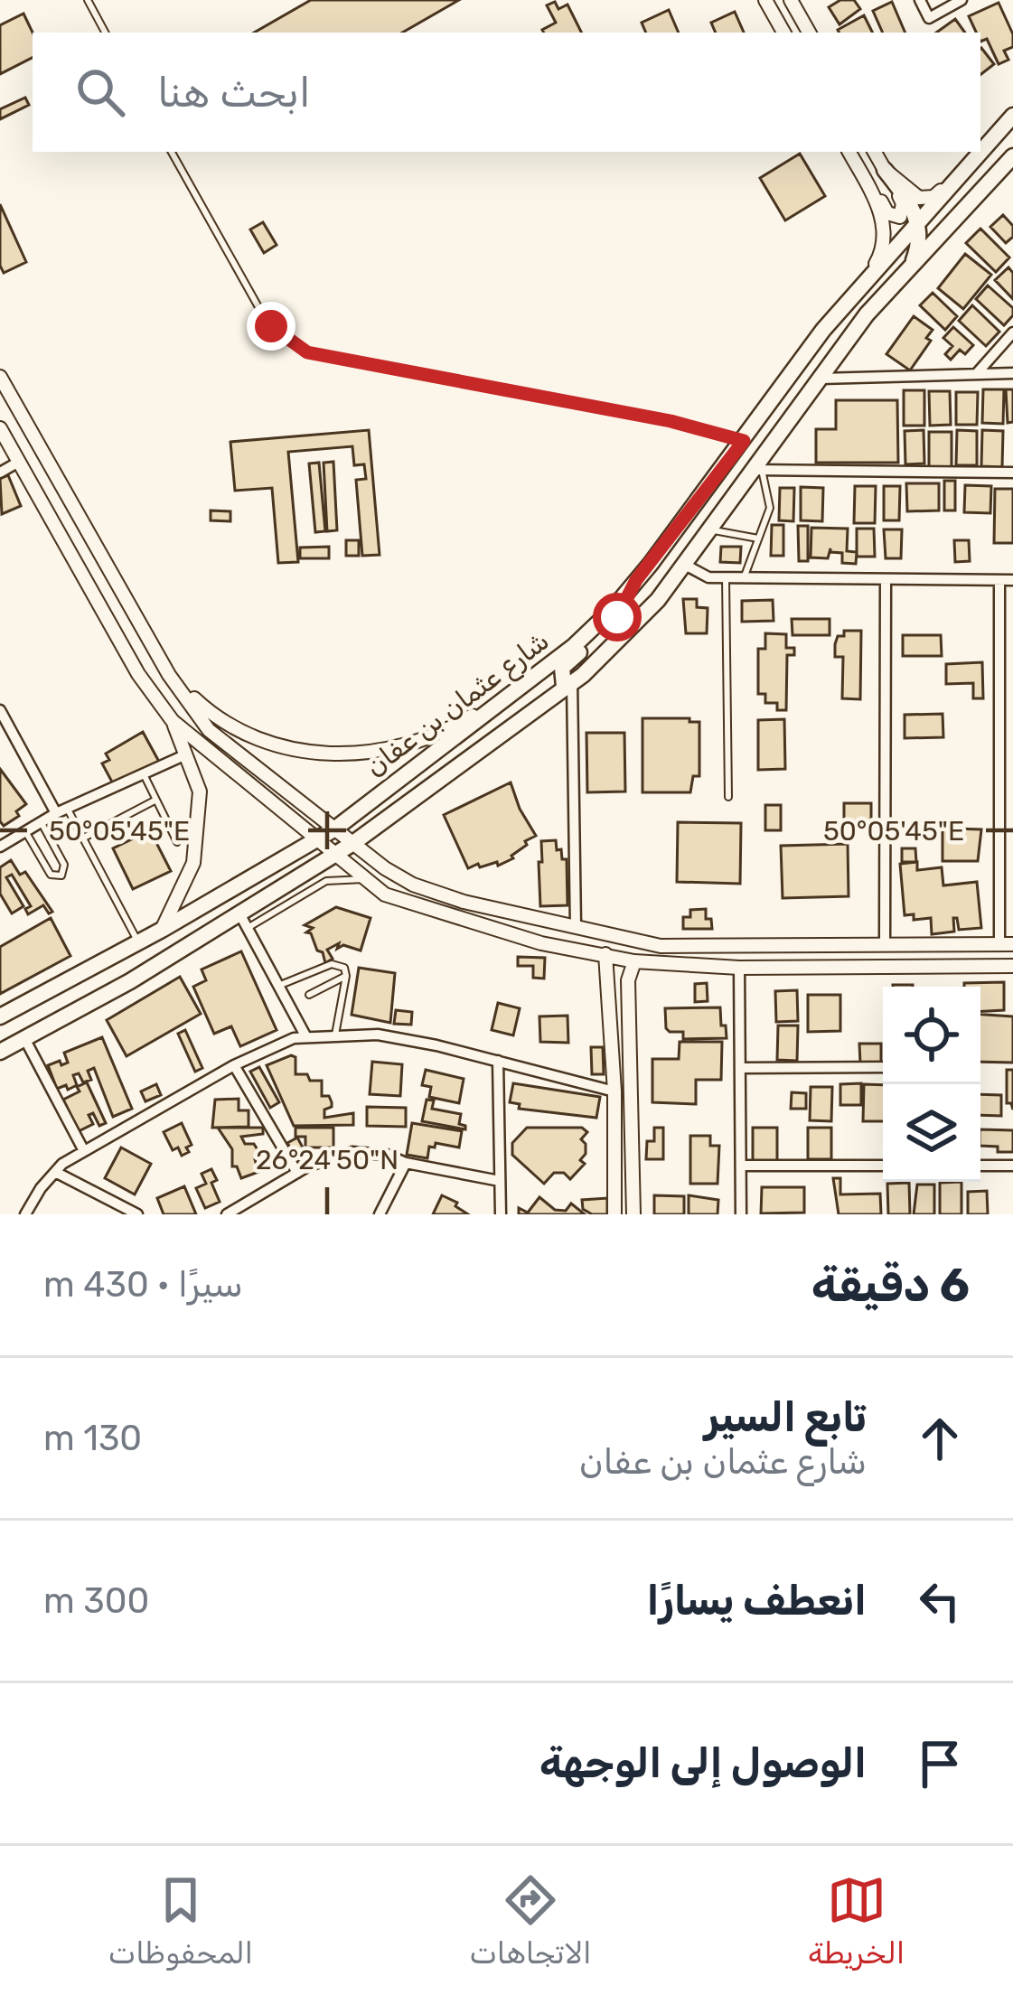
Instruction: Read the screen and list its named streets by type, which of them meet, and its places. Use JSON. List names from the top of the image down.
{
  "streets": {
    "main road": ["شارع عثمان بن عفان"]
  },
  "page": {
    "search": "ابحث هنا",
    "heading": ["6 دقيقة", "سيرًا · 430 m"],
    "list": [
      ["تابع السير", "شارع عثمان بن عفان", "130 m"],
      ["انعطف يسارًا", "300 m"],
      "الوصول إلى الوجهة"
    ],
    "nav": ["الخريطة", "الاتجاهات", "المحفوظات"]
  },
  "coordinates": ["50°05'45\"E", "26°24'50\"N"]
}
